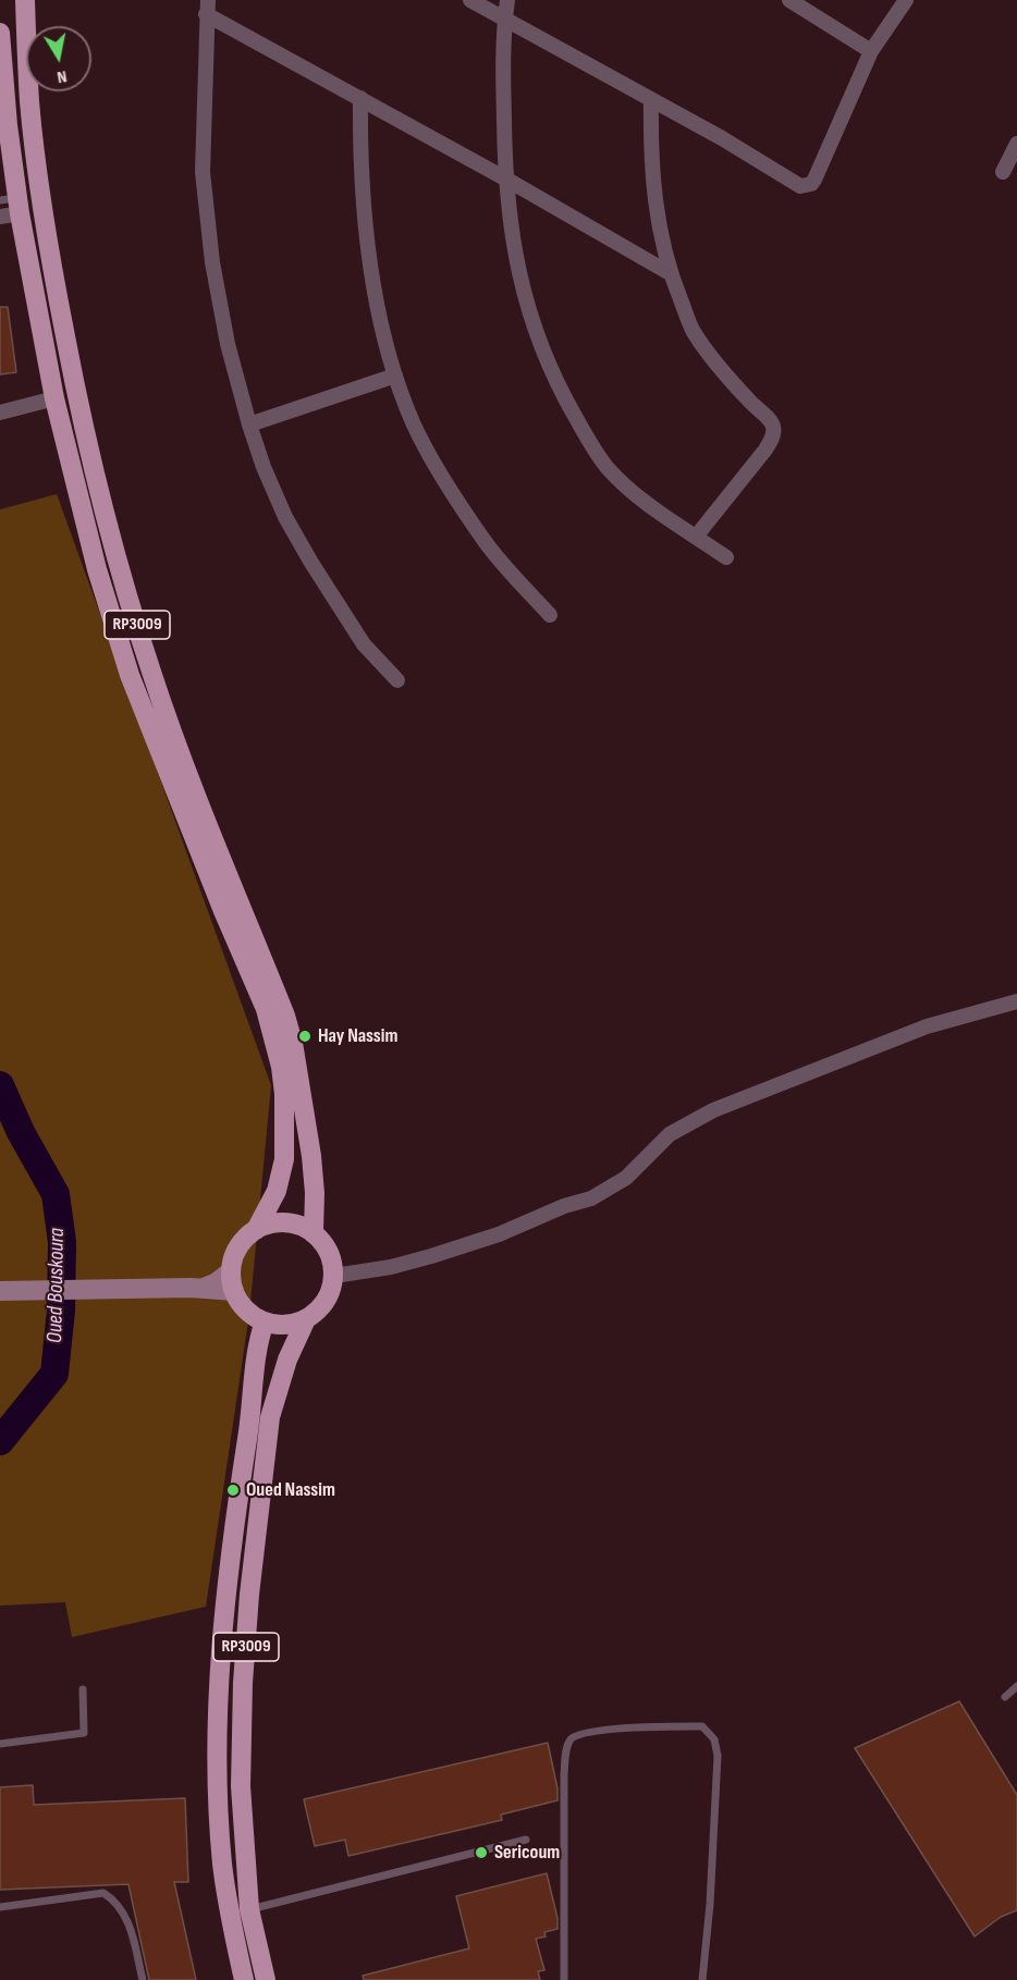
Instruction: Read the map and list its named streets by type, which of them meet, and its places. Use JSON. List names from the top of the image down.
{
  "streets": {
    "main road": ["RP3009"]
  },
  "water": ["Oued Bouskoura"],
  "places": ["Hay Nassim", "Oued Nassim", "Sericoum"],
  "north": "bottom"
}
